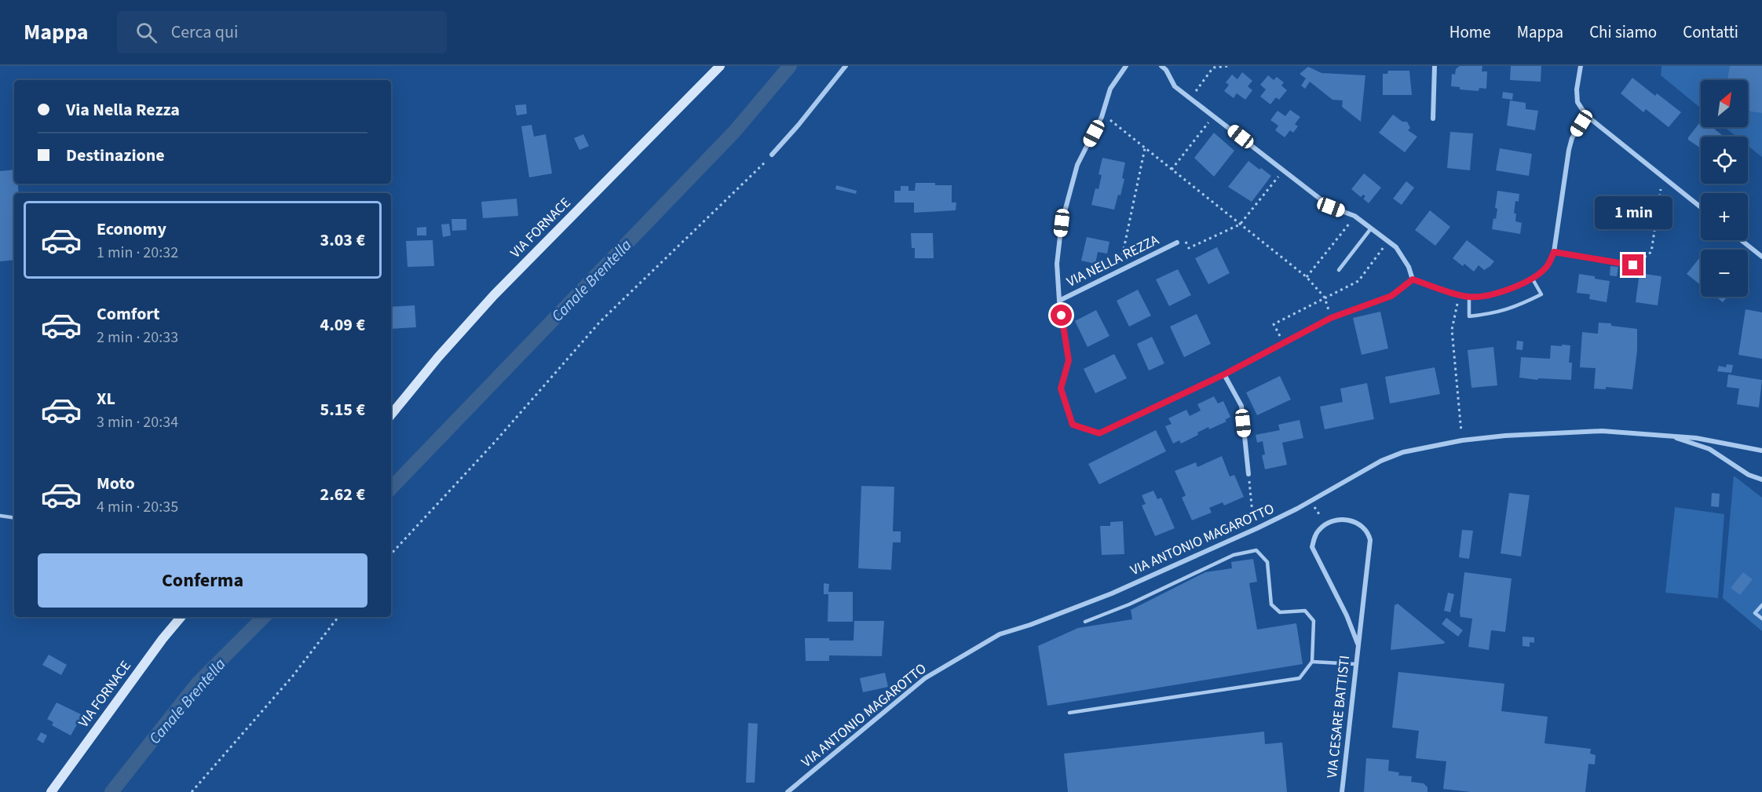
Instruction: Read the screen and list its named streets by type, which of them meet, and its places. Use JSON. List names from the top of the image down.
{
  "streets": {
    "street": [
      "VIA FORNACE",
      "VIA NELLA REZZA",
      "VIA ANTONIO MAGAROTTO",
      "VIA CESARE BATTISTI"
    ]
  },
  "water": ["Canale Brentella"],
  "north": "top right",
  "page": {
    "header": "Mappa",
    "search": "Cerca qui",
    "nav": [
      "Home",
      "Mappa",
      "Chi siamo",
      "Contatti"
    ],
    "map_buttons": ["+", "−"],
    "banner": ["Via Nella Rezza", "Destinazione"],
    "bubble": "1 min",
    "list": [
      {
        "name": "Economy",
        "note": "1 min · 20:32",
        "value": "3.03 €"
      },
      {
        "name": "Comfort",
        "note": "2 min · 20:33",
        "value": "4.09 €"
      },
      {
        "name": "XL",
        "note": "3 min · 20:34",
        "value": "5.15 €"
      },
      {
        "name": "Moto",
        "note": "4 min · 20:35",
        "value": "2.62 €"
      }
    ],
    "buttons": "Conferma"
  }
}
